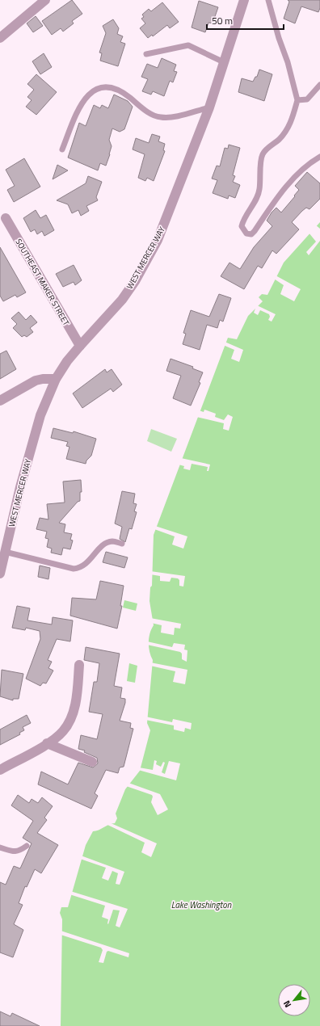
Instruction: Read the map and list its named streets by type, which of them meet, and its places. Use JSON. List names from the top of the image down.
{
  "streets": {
    "street": ["WEST MERCER WAY", "SOUTHEAST MAKER STREET"]
  },
  "crossings": [
    ["WEST MERCER WAY", "SOUTHEAST MAKER STREET"]
  ],
  "water": ["Lake Washington"],
  "scale_bar": "50 m",
  "north": "bottom left"
}
